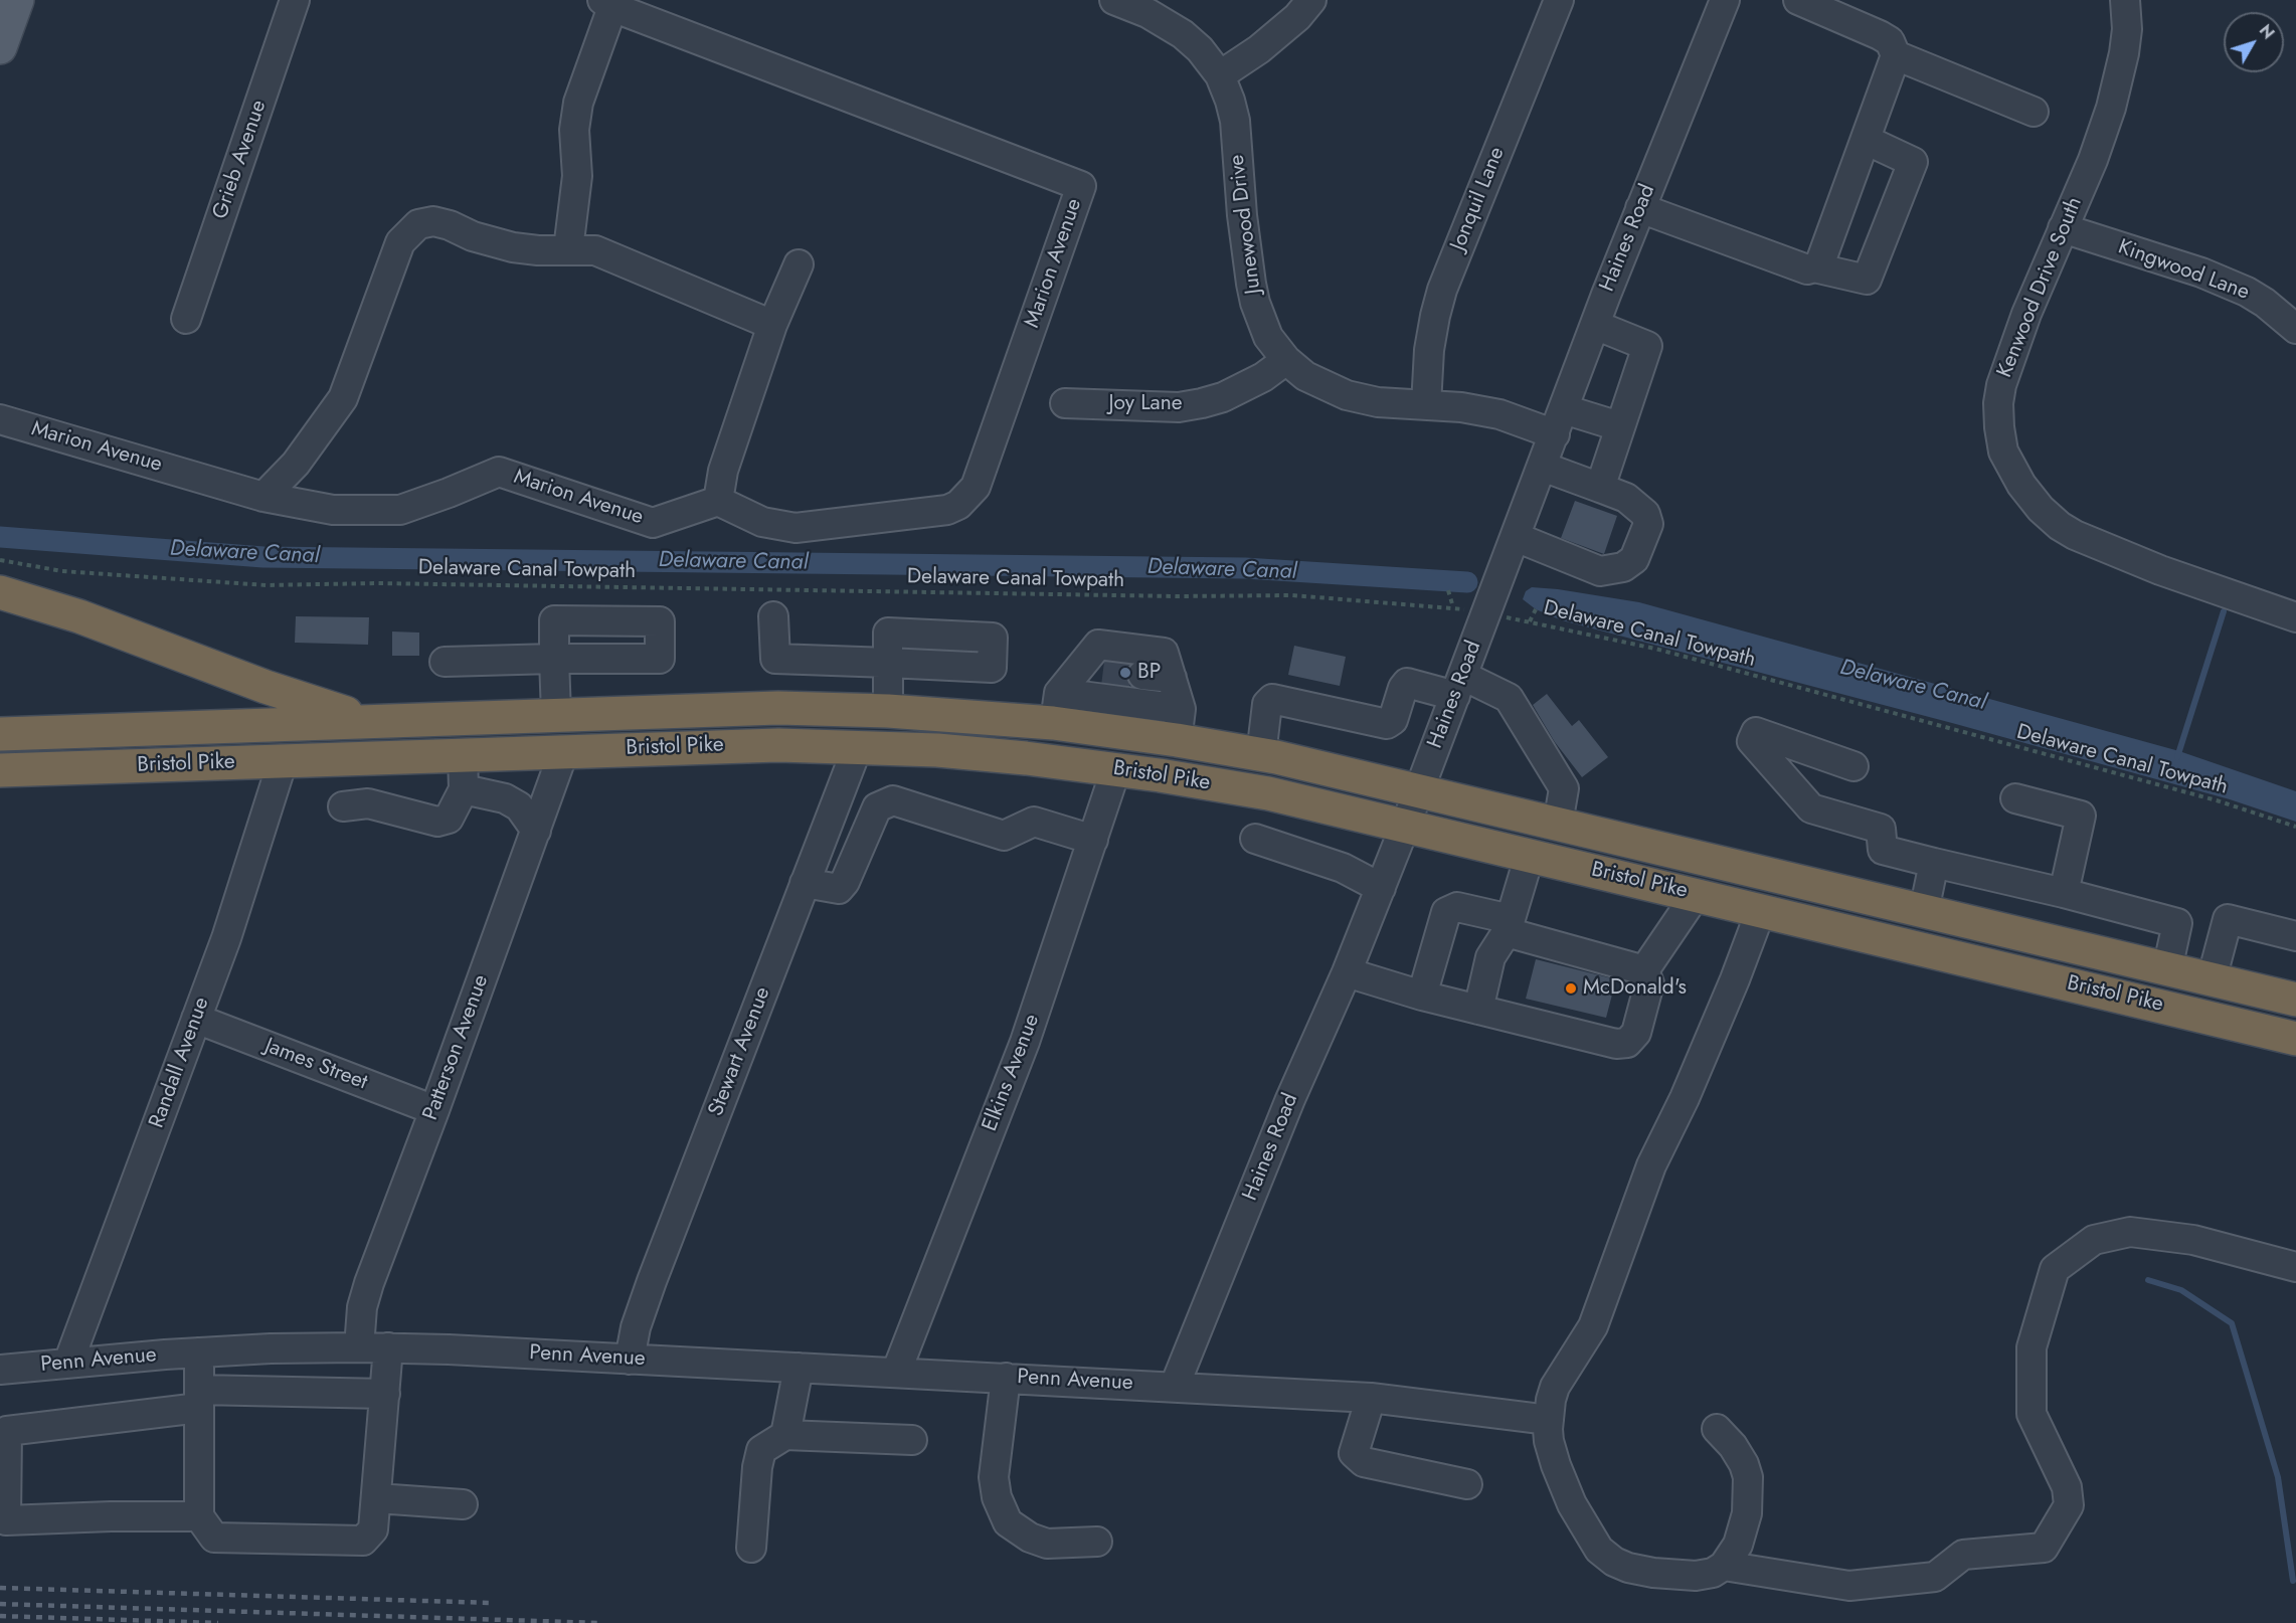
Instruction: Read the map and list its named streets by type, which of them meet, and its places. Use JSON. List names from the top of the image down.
{
  "streets": {
    "highway": ["Bristol Pike"],
    "street": [
      "Grieb Avenue",
      "Jonquil Lane",
      "Junewood Drive",
      "Haines Road",
      "Marion Avenue",
      "Kingwood Lane",
      "Kenwood Drive South",
      "Joy Lane",
      "Patterson Avenue",
      "Stewart Avenue",
      "Randall Avenue",
      "James Street",
      "Elkins Avenue",
      "Penn Avenue"
    ],
    "path": ["Delaware Canal Towpath"]
  },
  "crossings": [
    ["Jonquil Lane", "Junewood Drive"],
    ["Junewood Drive", "Haines Road"],
    ["Junewood Drive", "Joy Lane"],
    ["Haines Road", "Bristol Pike"],
    ["Haines Road", "Penn Avenue"],
    ["Kingwood Lane", "Kenwood Drive South"],
    ["Bristol Pike", "Patterson Avenue"],
    ["Bristol Pike", "Stewart Avenue"],
    ["Bristol Pike", "Randall Avenue"],
    ["Bristol Pike", "Elkins Avenue"],
    ["Patterson Avenue", "James Street"],
    ["Patterson Avenue", "Penn Avenue"],
    ["Stewart Avenue", "Penn Avenue"],
    ["Randall Avenue", "James Street"],
    ["Randall Avenue", "Penn Avenue"],
    ["Elkins Avenue", "Penn Avenue"]
  ],
  "water": ["Delaware Canal"],
  "places": ["BP", "McDonald's"],
  "north": "top right"
}
